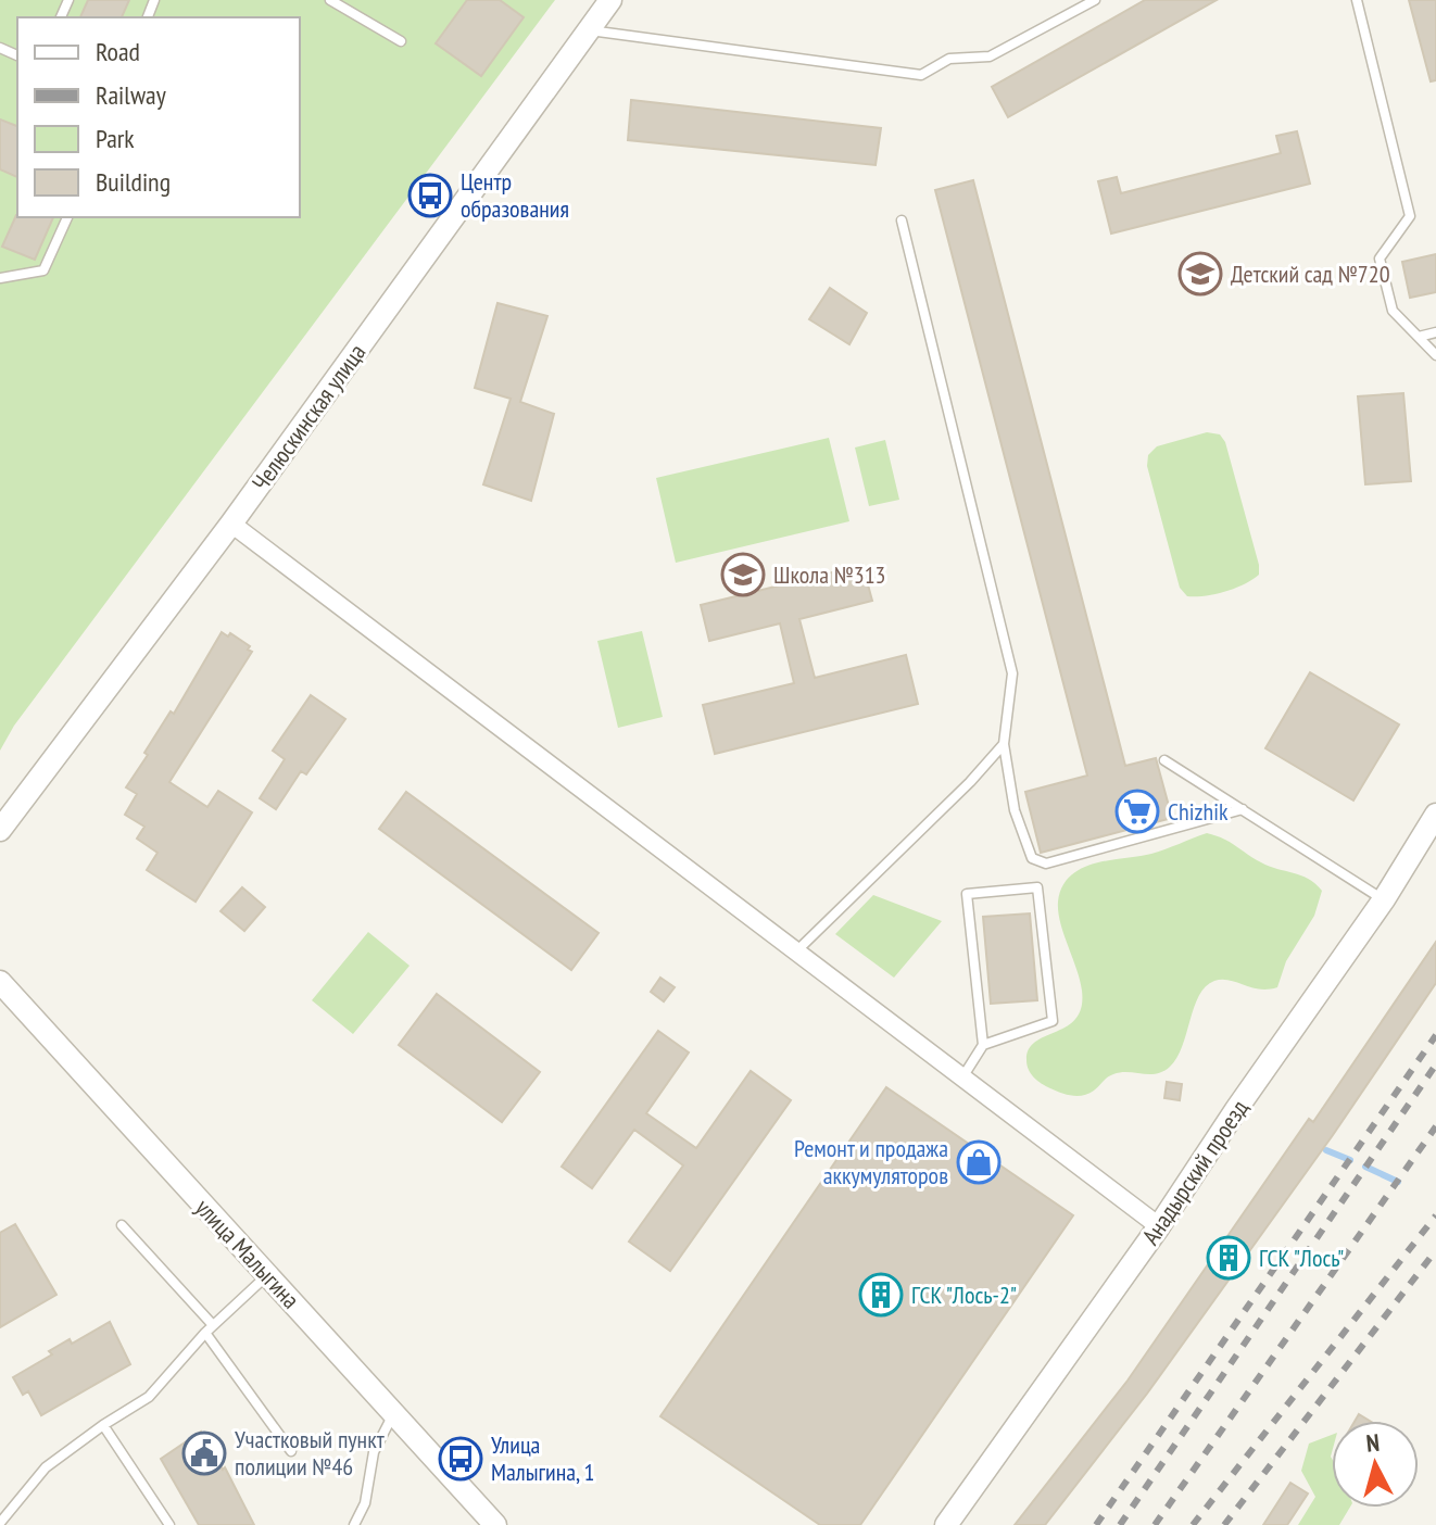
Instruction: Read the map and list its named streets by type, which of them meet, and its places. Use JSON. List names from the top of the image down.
{
  "streets": {
    "street": ["Челюскинская улица", "Анадырский проезд", "улица Малыгина"]
  },
  "places": {
    "bus stop": ["Центр образования", "Улица Малыгина, 1"],
    "school or university": ["Детский сад №720", "Школа №313"],
    "supermarket": ["Chizhik"],
    "shop": ["Ремонт и продажа аккумуляторов"],
    "building": ["ГСК \"Лось\"", "ГСК \"Лось-2\""],
    "public building": ["Участковый пункт полиции №46"]
  },
  "legend": [
    "Road",
    "Railway",
    "Park",
    "Building"
  ],
  "north": "top"
}
